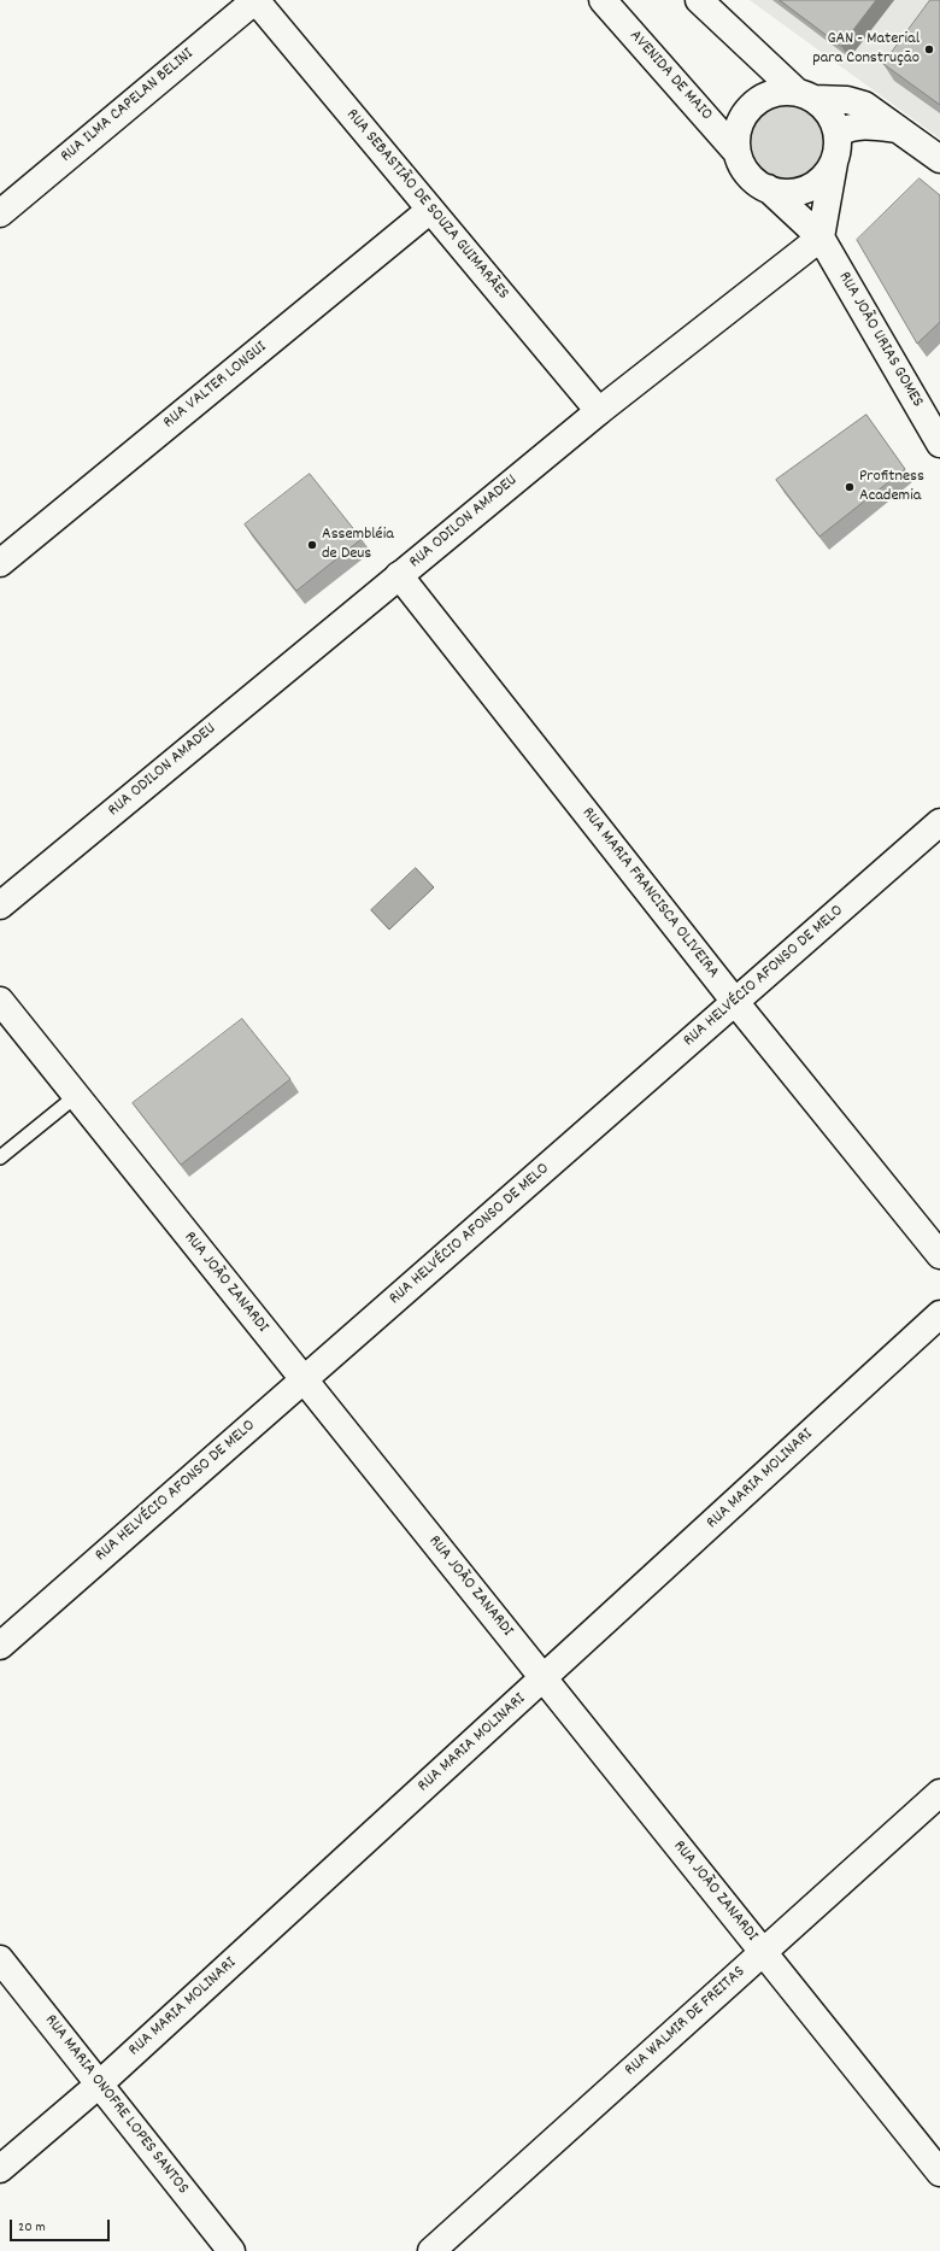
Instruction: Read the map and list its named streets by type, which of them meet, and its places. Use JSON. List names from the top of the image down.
{
  "streets": {
    "street": [
      "AVENIDA DE MAIO",
      "RUA ILMA CAPELAN BELINI",
      "RUA SEBASTIÃO DE SOUZA GUIMARÃES",
      "RUA JOÃO URIAS GOMES",
      "RUA VALTER LONGUI",
      "RUA ODILON AMADEU",
      "RUA MARIA FRANCISCA OLIVEIRA",
      "RUA HELVÉCIO AFONSO DE MELO",
      "RUA JOÃO ZANARDI",
      "RUA MARIA MOLINARI",
      "RUA WALMIR DE FREITAS",
      "RUA MARIA ONOFRE LOPES SANTOS"
    ]
  },
  "crossings": [
    ["AVENIDA DE MAIO", "RUA JOÃO URIAS GOMES"],
    ["RUA ILMA CAPELAN BELINI", "RUA SEBASTIÃO DE SOUZA GUIMARÃES"],
    ["RUA SEBASTIÃO DE SOUZA GUIMARÃES", "RUA VALTER LONGUI"],
    ["RUA SEBASTIÃO DE SOUZA GUIMARÃES", "RUA ODILON AMADEU"],
    ["RUA JOÃO URIAS GOMES", "RUA ODILON AMADEU"],
    ["RUA ODILON AMADEU", "RUA MARIA FRANCISCA OLIVEIRA"],
    ["RUA MARIA FRANCISCA OLIVEIRA", "RUA HELVÉCIO AFONSO DE MELO"],
    ["RUA HELVÉCIO AFONSO DE MELO", "RUA JOÃO ZANARDI"],
    ["RUA JOÃO ZANARDI", "RUA MARIA MOLINARI"],
    ["RUA JOÃO ZANARDI", "RUA WALMIR DE FREITAS"],
    ["RUA MARIA MOLINARI", "RUA MARIA ONOFRE LOPES SANTOS"]
  ],
  "places": ["GAN - Material para Construção", "Profitness Academia", "Assembléia de Deus"],
  "scale_bar": "20 m"
}
